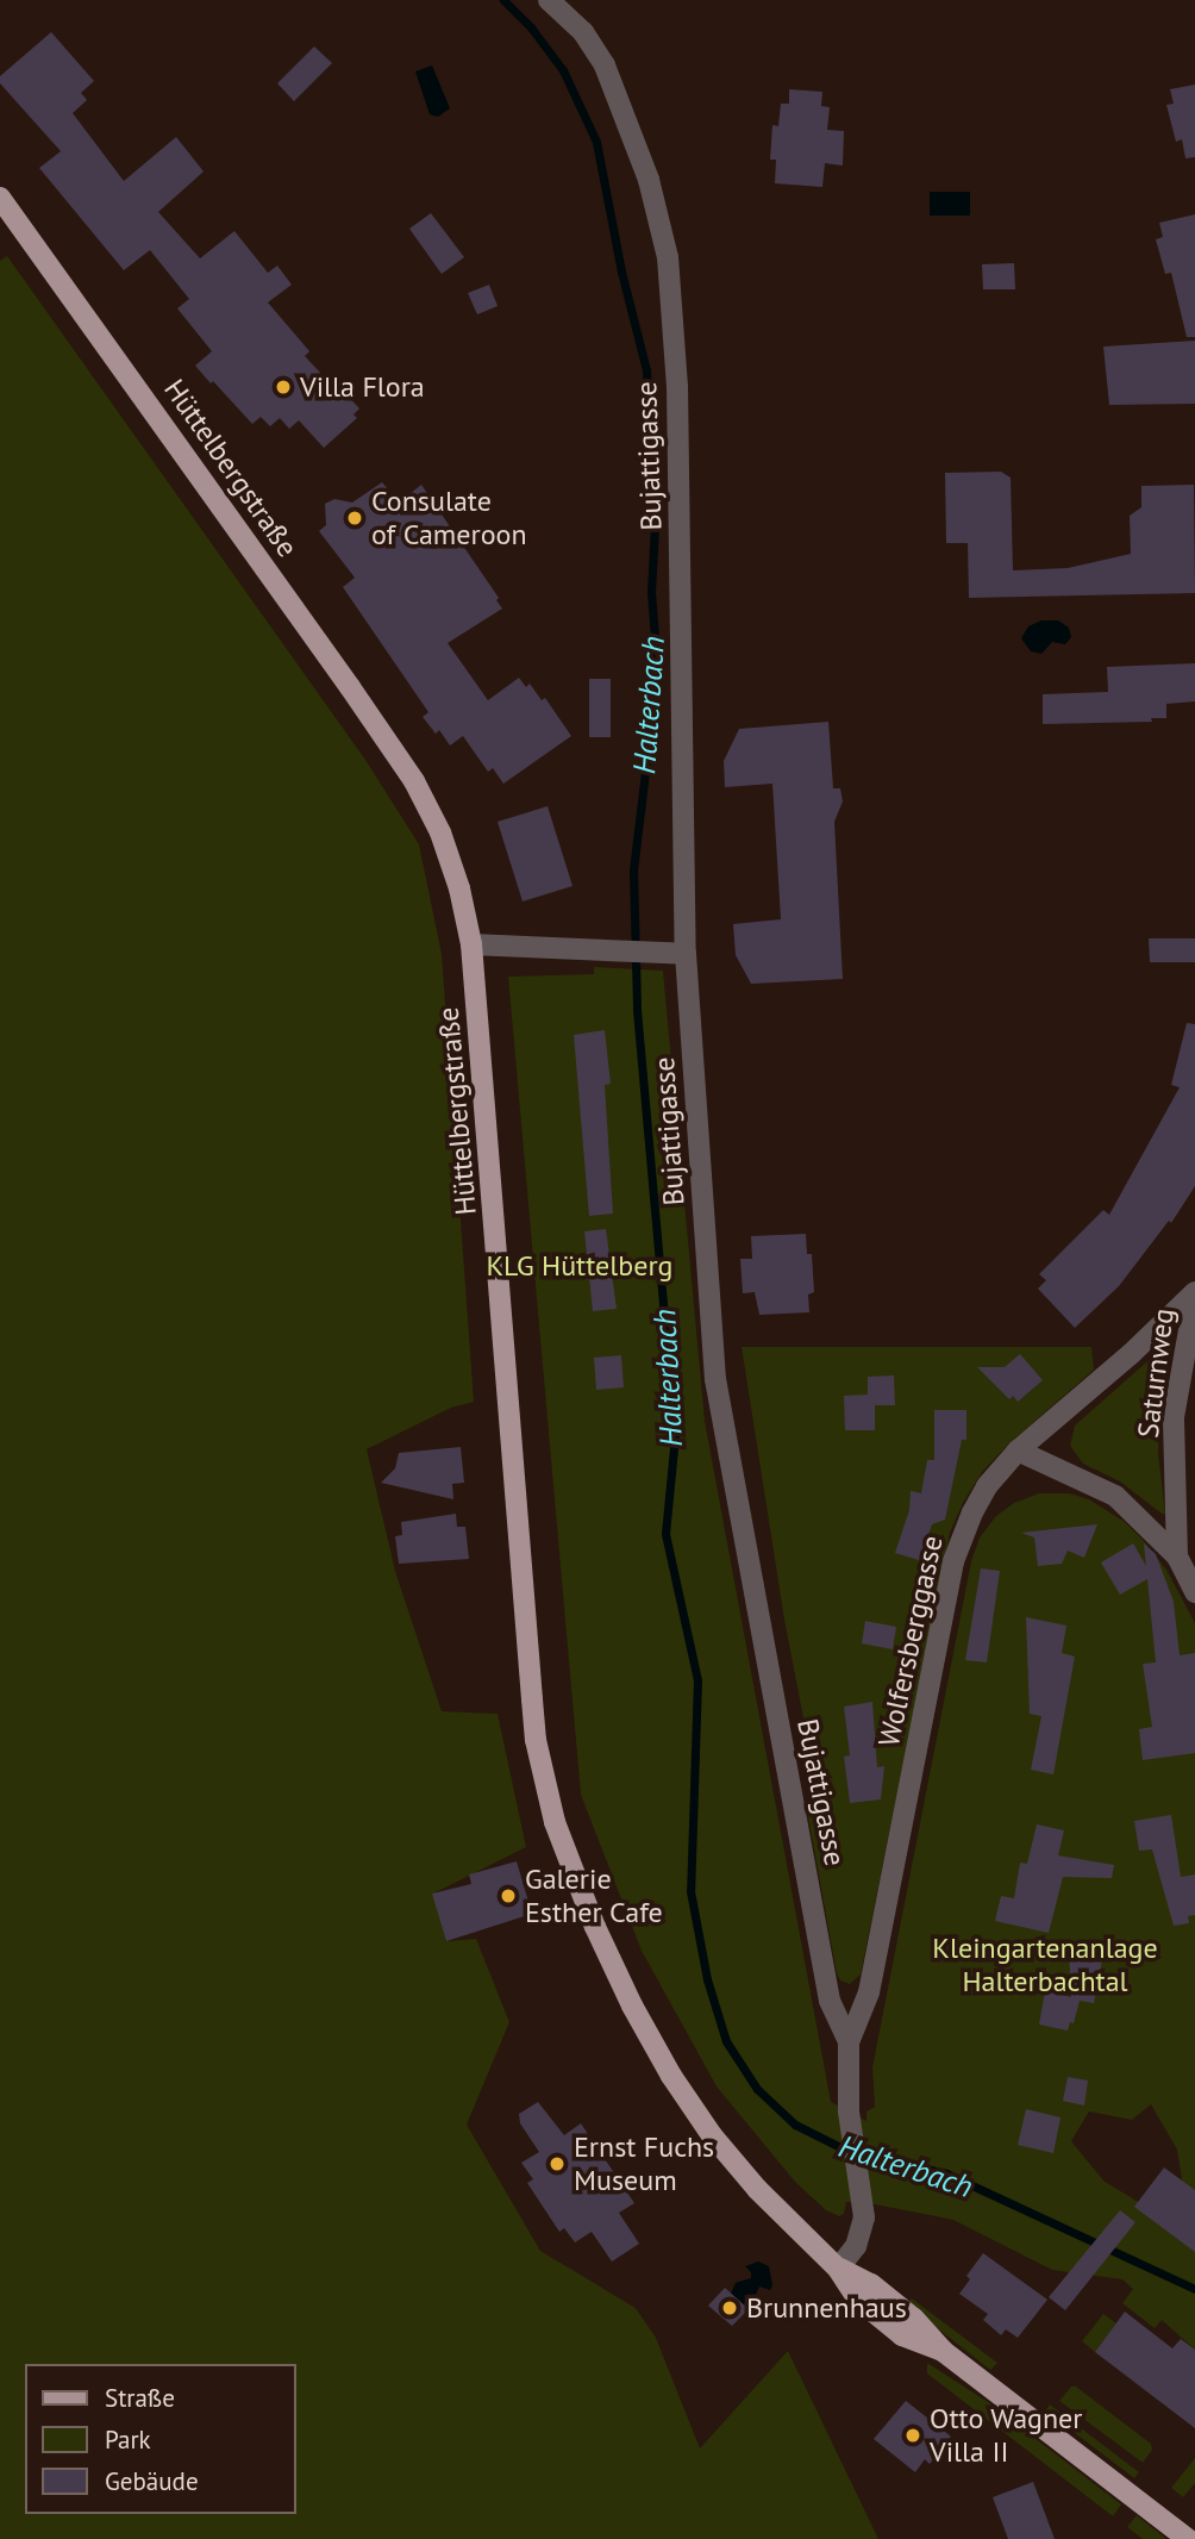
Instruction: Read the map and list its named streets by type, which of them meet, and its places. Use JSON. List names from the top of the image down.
{
  "streets": {
    "main road": ["Hüttelbergstraße"],
    "street": ["Bujattigasse", "Saturnweg", "Wolfersberggasse"]
  },
  "crossings": [
    ["Bujattigasse", "Hüttelbergstraße"],
    ["Bujattigasse", "Wolfersberggasse"],
    ["Saturnweg", "Wolfersberggasse"]
  ],
  "water": ["Halterbach"],
  "parks": ["KLG Hüttelberg", "Kleingartenanlage Halterbachtal"],
  "places": [
    "Villa Flora",
    "Consulate of Cameroon",
    "Galerie Esther Cafe",
    "Ernst Fuchs Museum",
    "Brunnenhaus",
    "Otto Wagner Villa II"
  ],
  "legend": ["Straße", "Park", "Gebäude"]
}
